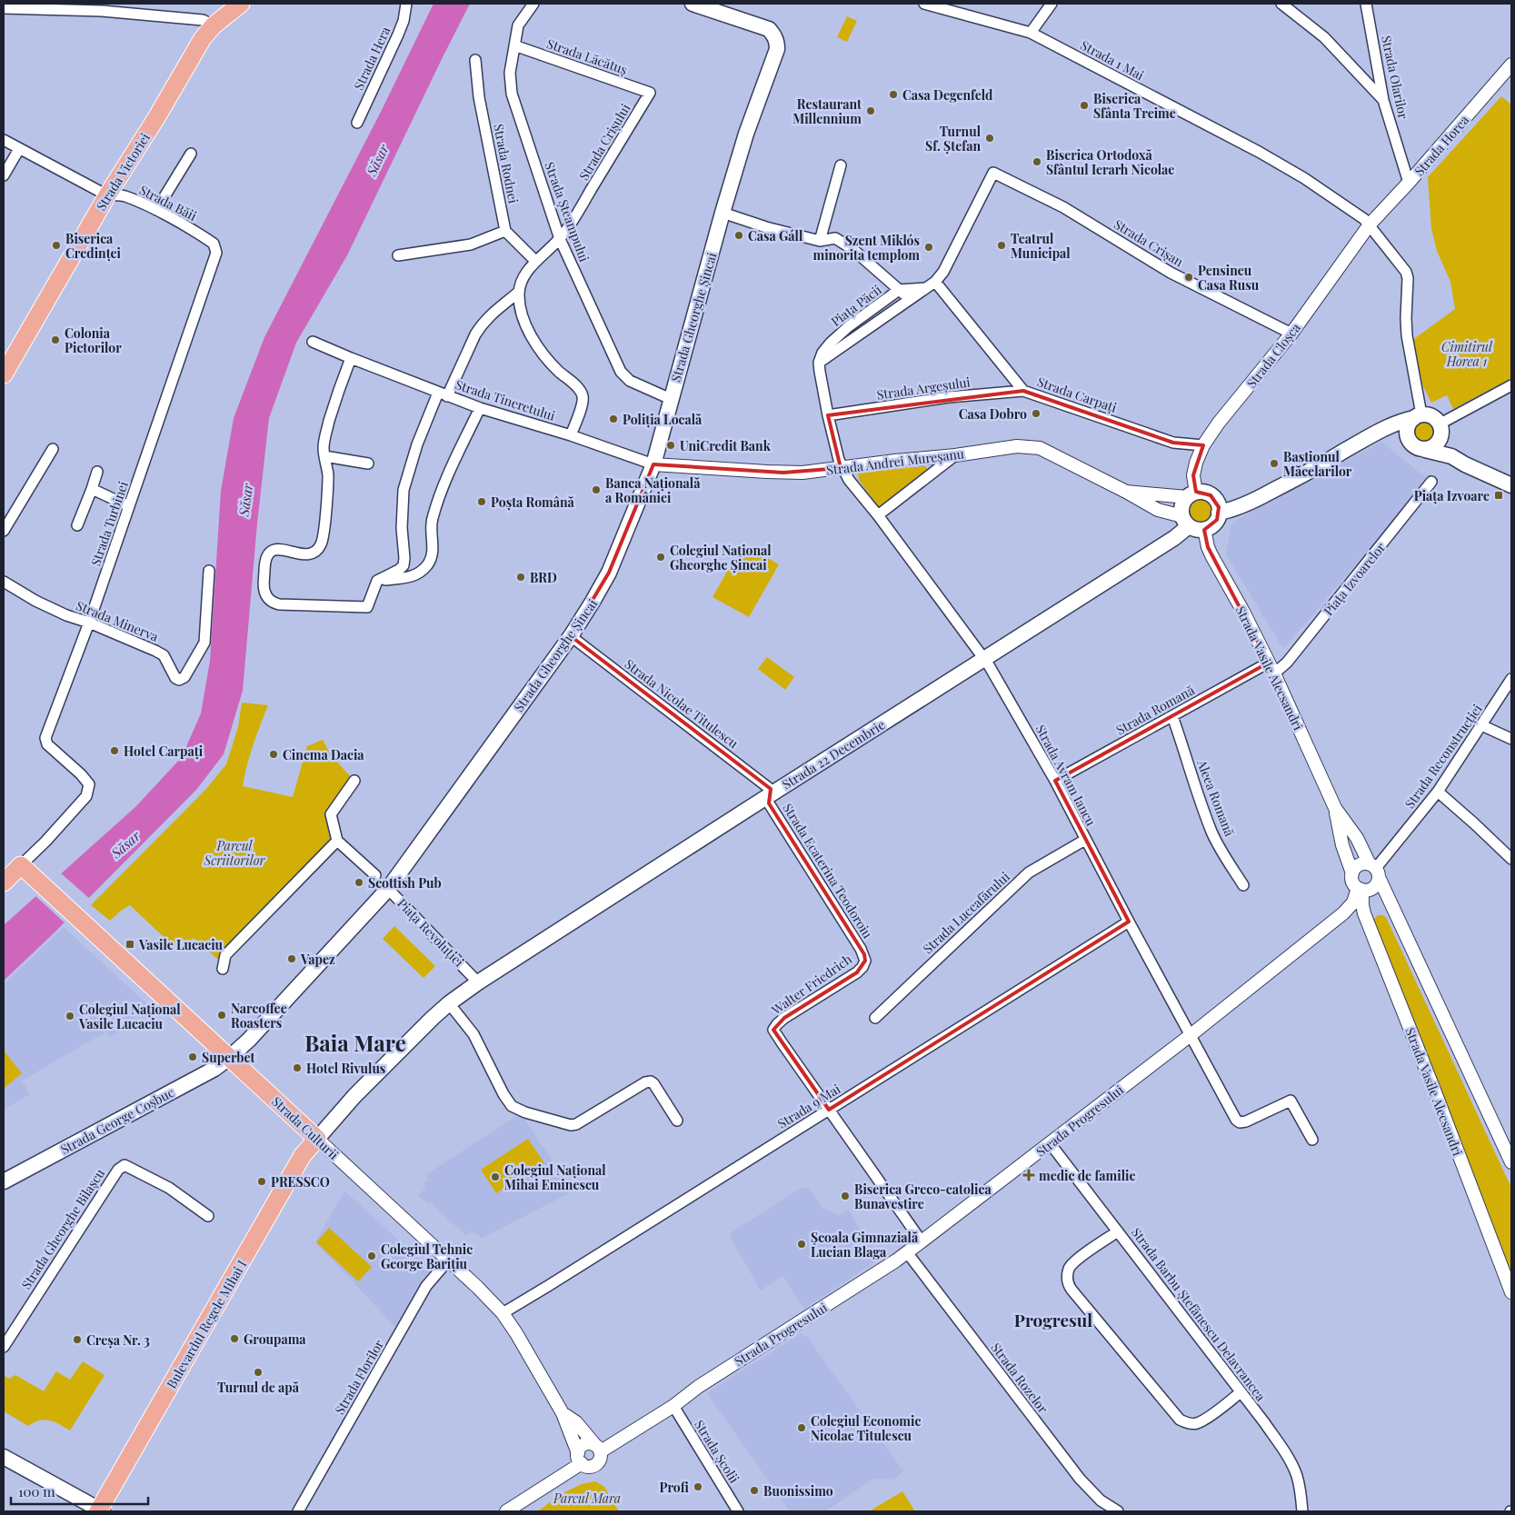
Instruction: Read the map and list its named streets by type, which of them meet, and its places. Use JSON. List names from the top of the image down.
{
  "streets": {
    "main road": [
      "Strada Victoriei",
      "Strada Gheorghe Șincai",
      "Strada 22 Decembrie",
      "Piața Revoluției",
      "Strada George Coșbuc",
      "Strada Culturii",
      "Bulevardul Regele Mihai I"
    ],
    "street": [
      "Strada Lăcătuș",
      "Strada Hera",
      "Strada 1 Mai",
      "Strada Olarilor",
      "Strada Crișului",
      "Strada Horea",
      "Strada Rodnei",
      "Strada Băii",
      "Strada Șteampului",
      "Strada Crișan",
      "Piața Păcii",
      "Strada Cloșca",
      "Strada Argeșului",
      "Strada Carpați",
      "Strada Tineretului",
      "Strada Andrei Mureșanu",
      "Strada Turbinei",
      "Piața Izvoarelor",
      "Strada Minerva",
      "Strada Vasile Alecsandri",
      "Strada Nicolae Titulescu",
      "Strada Romană",
      "Strada Reconstrucției",
      "Strada Avram Iancu",
      "Aleea Romană",
      "Strada Ecaterina Teodoroiu",
      "Strada Luceafărului",
      "Walter Friedrich",
      "Strada 9 Mai",
      "Strada Progresului",
      "Strada Gheorghe Bilașcu",
      "Strada Barbu Ștefănescu Delavrancea",
      "Strada Florilor",
      "Strada Rozelor",
      "Strada Școlii"
    ]
  },
  "crossings": [
    ["Strada Lăcătuș", "Strada Crișului"],
    ["Strada Lăcătuș", "Strada Șteampului"],
    ["Strada 1 Mai", "Strada Horea"],
    ["Strada 1 Mai", "Strada Cloșca"],
    ["Strada Olarilor", "Strada Horea"],
    ["Strada Crișului", "Strada Șteampului"],
    ["Strada Horea", "Strada Cloșca"],
    ["Strada Victoriei", "Strada Băii"],
    ["Strada Băii", "Strada Turbinei"],
    ["Strada Șteampului", "Strada Gheorghe Șincai"],
    ["Strada Crișan", "Strada Cloșca"],
    ["Strada Crișan", "Strada Carpați"],
    ["Piața Păcii", "Strada Gheorghe Șincai"],
    ["Piața Păcii", "Strada Avram Iancu"],
    ["Strada Gheorghe Șincai", "Strada Tineretului"],
    ["Strada Gheorghe Șincai", "Strada Andrei Mureșanu"],
    ["Strada Gheorghe Șincai", "Strada Nicolae Titulescu"],
    ["Strada Gheorghe Șincai", "Piața Revoluției"],
    ["Strada Cloșca", "Strada Carpați"],
    ["Strada Cloșca", "Strada Andrei Mureșanu"],
    ["Strada Cloșca", "Strada Vasile Alecsandri"],
    ["Strada Cloșca", "Strada 22 Decembrie"],
    ["Strada Argeșului", "Strada Carpați"],
    ["Strada Argeșului", "Strada Avram Iancu"],
    ["Strada Tineretului", "Strada Andrei Mureșanu"],
    ["Strada Andrei Mureșanu", "Strada Vasile Alecsandri"],
    ["Strada Andrei Mureșanu", "Strada 22 Decembrie"],
    ["Strada Andrei Mureșanu", "Strada Avram Iancu"],
    ["Strada Turbinei", "Strada Minerva"],
    ["Strada Turbinei", "Strada Culturii"],
    ["Piața Izvoarelor", "Strada Vasile Alecsandri"],
    ["Strada Vasile Alecsandri", "Strada Romană"],
    ["Strada Vasile Alecsandri", "Strada 22 Decembrie"],
    ["Strada Vasile Alecsandri", "Strada Reconstrucției"],
    ["Strada Vasile Alecsandri", "Strada Progresului"],
    ["Strada Nicolae Titulescu", "Strada 22 Decembrie"],
    ["Strada Nicolae Titulescu", "Strada Ecaterina Teodoroiu"],
    ["Strada Romană", "Strada Avram Iancu"],
    ["Strada Romană", "Aleea Romană"],
    ["Strada 22 Decembrie", "Strada Avram Iancu"],
    ["Strada 22 Decembrie", "Strada Ecaterina Teodoroiu"],
    ["Strada 22 Decembrie", "Piața Revoluției"],
    ["Strada Reconstrucției", "Strada Progresului"],
    ["Strada Avram Iancu", "Strada Luceafărului"],
    ["Strada Avram Iancu", "Strada 9 Mai"],
    ["Strada Avram Iancu", "Strada Progresului"],
    ["Strada Ecaterina Teodoroiu", "Walter Friedrich"],
    ["Piața Revoluției", "Strada George Coșbuc"],
    ["Piața Revoluției", "Strada Culturii"],
    ["Walter Friedrich", "Strada 9 Mai"],
    ["Strada 9 Mai", "Strada Culturii"],
    ["Strada George Coșbuc", "Strada Culturii"],
    ["Strada Progresului", "Strada Culturii"],
    ["Strada Progresului", "Strada Barbu Ștefănescu Delavrancea"],
    ["Strada Progresului", "Strada Rozelor"],
    ["Strada Progresului", "Strada Școlii"],
    ["Strada Culturii", "Bulevardul Regele Mihai I"],
    ["Strada Culturii", "Strada Florilor"]
  ],
  "districts": ["Baia Mare", "Progresul"],
  "water": ["Săsar"],
  "parks": ["Cimitirul Horea 1", "Parcul Scriitorilor", "Parcul Mara"],
  "places": {
    "other": [
      "Casa Degenfeld",
      "Biserica Sfânta Treime",
      "Restaurant Millennium",
      "Turnul Sf. Ștefan",
      "Biserica Ortodoxă Sfântul Ierarh Nicolae",
      "Casa Gáll",
      "Biserica Credinței",
      "Teatrul Municipal",
      "Szent Miklós minorita templom",
      "Pensineu Casa Rusu",
      "Colonia Pictorilor",
      "Casa Dobro",
      "Poliția Locală",
      "UniCredit Bank",
      "Bastionul Măcelarilor",
      "Banca Națională a României",
      "Poșta Română",
      "Colegiul Național Gheorghe Șincai",
      "BRD",
      "Hotel Carpați",
      "Cinema Dacia",
      "Scottish Pub",
      "Vapez",
      "Narcoffee Roasters",
      "Colegiul Național Vasile Lucaciu",
      "Superbet",
      "Hotel Rivulus",
      "Colegiul Național Mihai Eminescu",
      "PRESSCO",
      "Biserica Greco-catolica Bunavestire",
      "Școala Gimnazială Lucian Blaga",
      "Colegiul Tehnic George Barițiu",
      "Groupama",
      "Creșa Nr. 3",
      "Turnul de apă",
      "Colegiul Economic Nicolae Titulescu",
      "Profi",
      "Buonissimo"
    ],
    "transit": ["Piața Izvoare", "Vasile Lucaciu"],
    "health": ["medic de familie"]
  },
  "scale_bar": "100 m"
}
